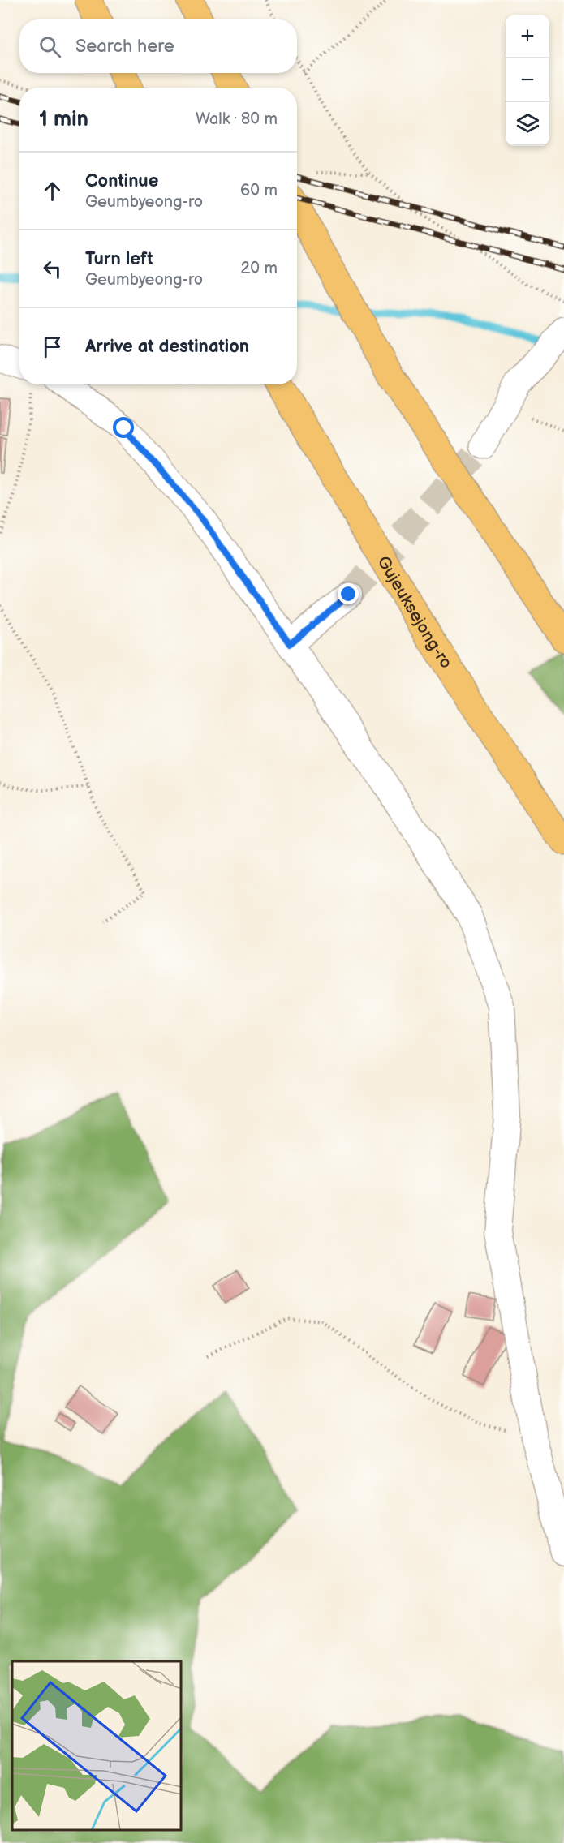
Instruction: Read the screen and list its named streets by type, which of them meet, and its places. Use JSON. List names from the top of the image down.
{
  "streets": {
    "highway": ["Gujeuksejong-ro"]
  },
  "page": {
    "map_buttons": ["+", "−"],
    "search": "Search here",
    "heading": ["1 min", "Walk · 80 m"],
    "list": [
      ["Continue", "Geumbyeong-ro", "60 m"],
      ["Turn left", "Geumbyeong-ro", "20 m"],
      "Arrive at destination"
    ]
  }
}
